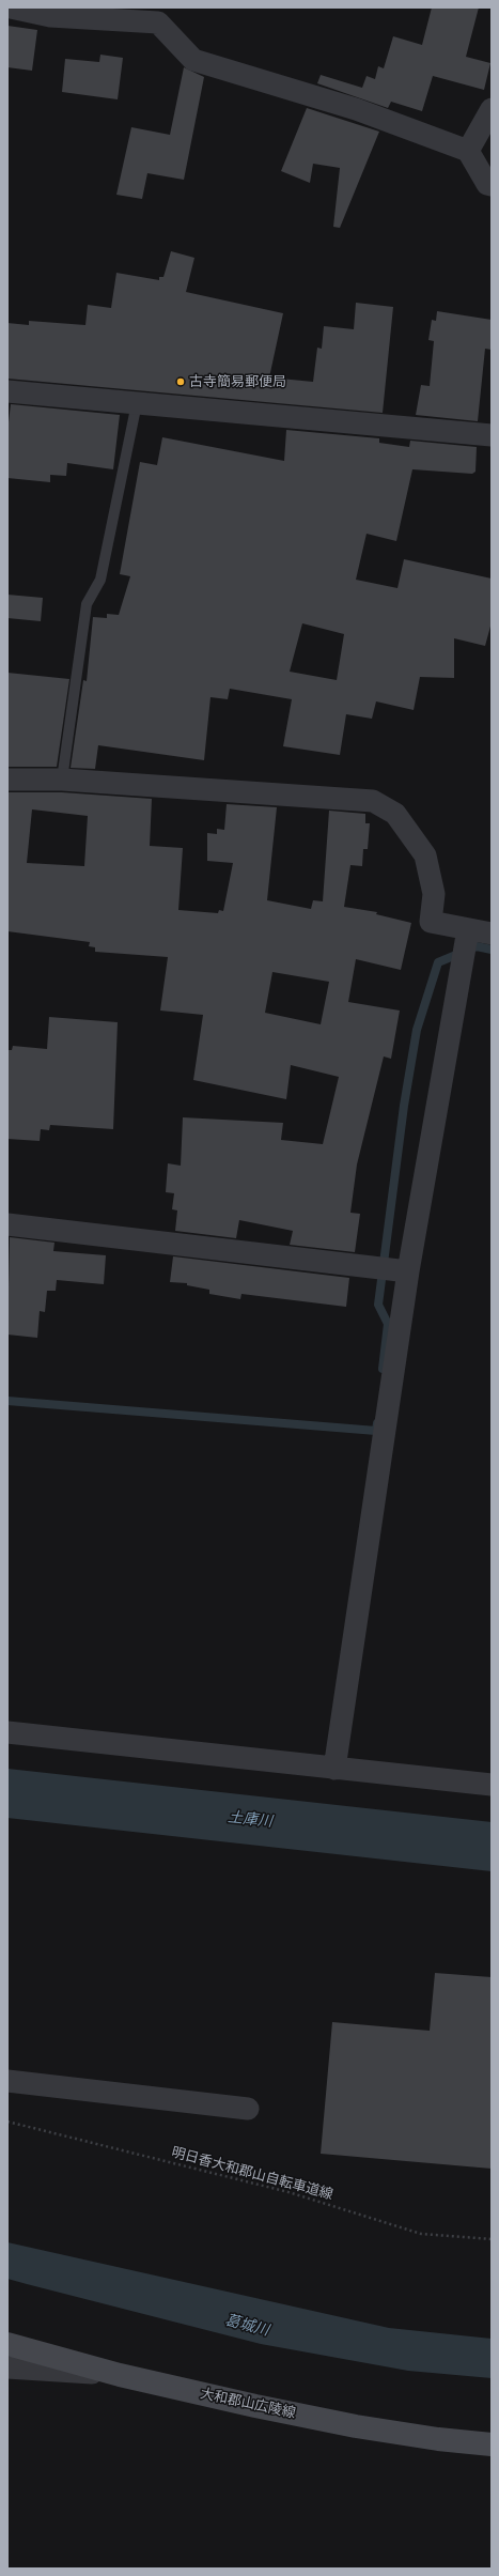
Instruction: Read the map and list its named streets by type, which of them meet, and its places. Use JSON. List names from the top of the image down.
{
  "streets": {
    "main road": ["大和郡山広陵線"],
    "path": ["明日香大和郡山自転車道線"]
  },
  "water": ["土庫川", "葛城川"],
  "places": ["古寺簡易郵便局"]
}
